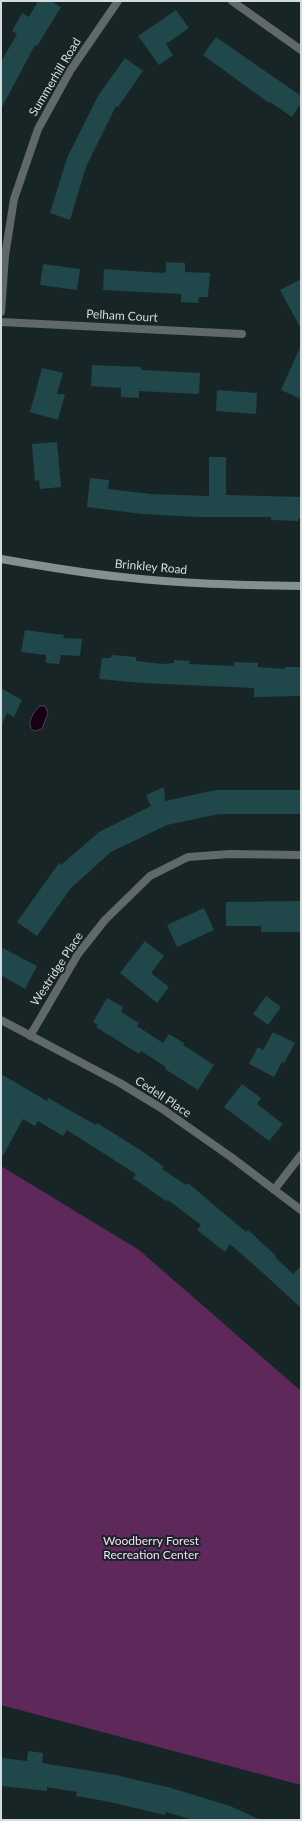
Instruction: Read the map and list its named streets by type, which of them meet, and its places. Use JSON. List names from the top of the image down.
{
  "streets": {
    "main road": ["Brinkley Road"],
    "street": [
      "Summerhill Road",
      "Pelham Court",
      "Westridge Place",
      "Cedell Place"
    ]
  },
  "crossings": [
    ["Westridge Place", "Cedell Place"]
  ],
  "parks": ["Woodberry Forest Recreation Center"]
}
